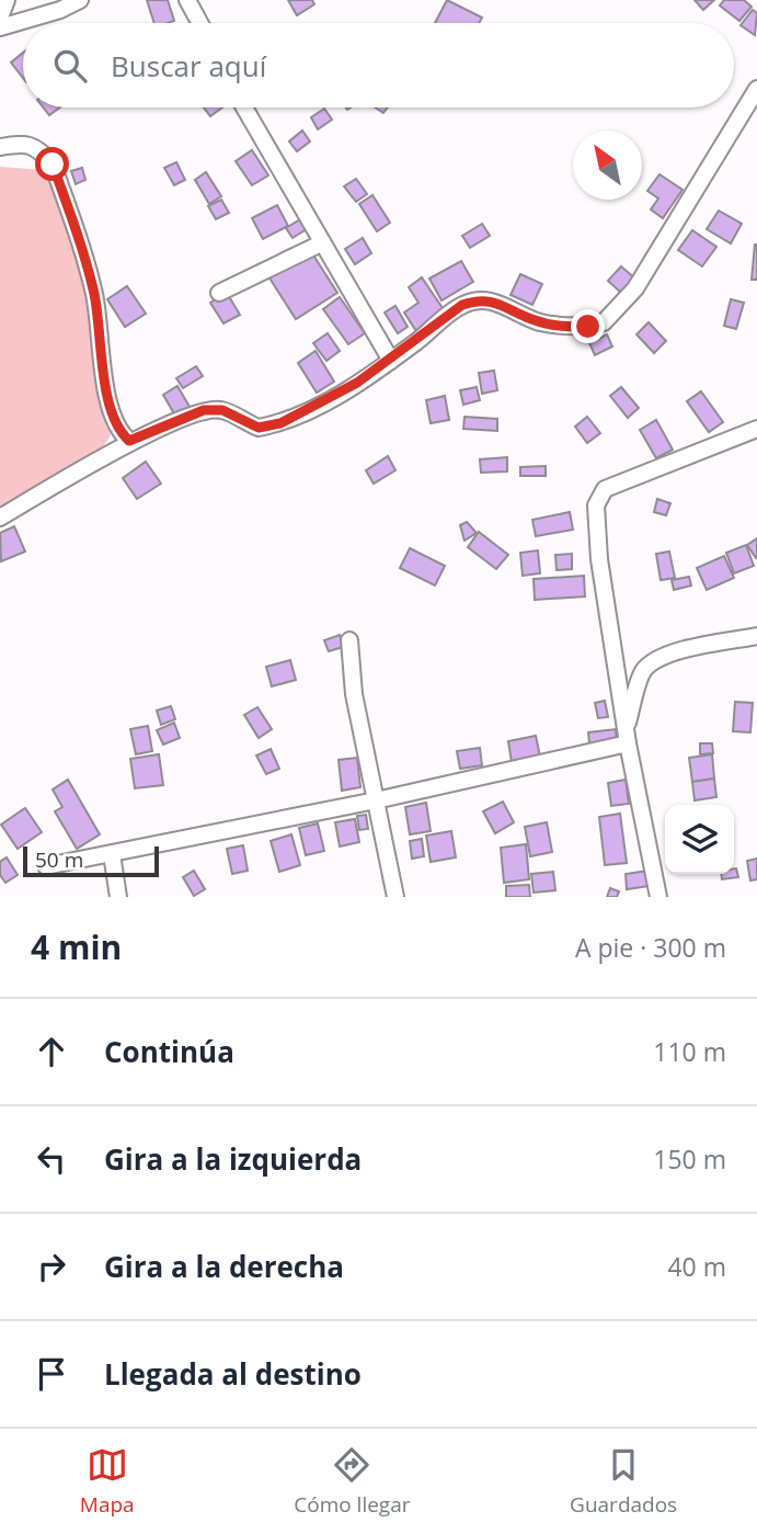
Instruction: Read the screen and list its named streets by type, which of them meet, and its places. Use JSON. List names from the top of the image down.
{
  "scale_bar": "50 m",
  "north": "top left",
  "page": {
    "search": "Buscar aquí",
    "scale": "50 m",
    "heading": ["4 min", "A pie · 300 m"],
    "list": [
      ["Continúa", "110 m"],
      ["Gira a la izquierda", "150 m"],
      ["Gira a la derecha", "40 m"],
      "Llegada al destino"
    ],
    "nav": ["Mapa", "Cómo llegar", "Guardados"]
  }
}
